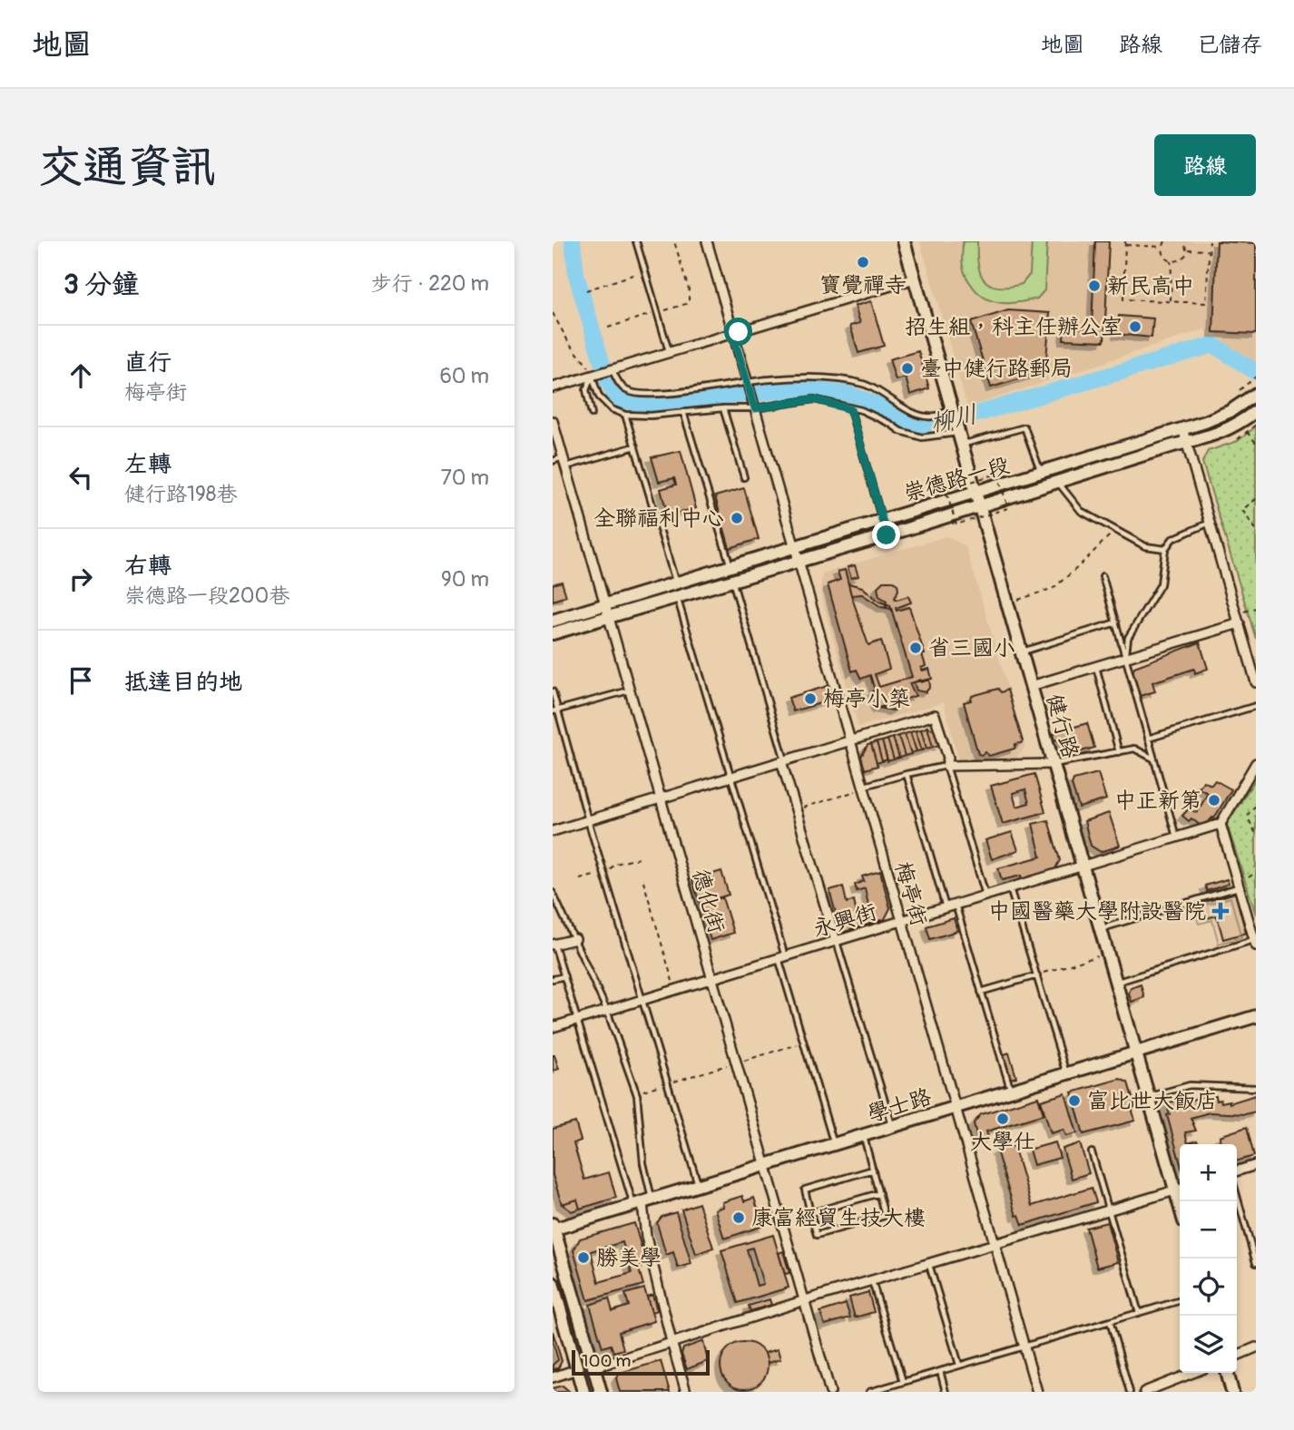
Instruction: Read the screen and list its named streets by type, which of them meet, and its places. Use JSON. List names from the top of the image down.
{
  "streets": {
    "street": [
      "崇德路一段",
      "健行路",
      "梅亭街",
      "德化街",
      "永興街",
      "學士路"
    ]
  },
  "crossings": [
    ["崇德路一段", "健行路"],
    ["崇德路一段", "梅亭街"],
    ["崇德路一段", "德化街"],
    ["健行路", "永興街"],
    ["健行路", "學士路"],
    ["梅亭街", "永興街"],
    ["梅亭街", "學士路"],
    ["德化街", "永興街"],
    ["德化街", "學士路"]
  ],
  "water": ["柳川"],
  "places": {
    "other": [
      "寶覺禪寺",
      "新民高中",
      "招生組，科主任辦公室",
      "臺中健行路郵局",
      "全聯福利中心",
      "省三國小",
      "梅亭小築",
      "中正新第",
      "富比世大飯店",
      "大學仕",
      "康富經貿生技大樓",
      "勝美學"
    ],
    "health": ["中國醫藥大學附設醫院"]
  },
  "scale_bar": "100 m",
  "page": {
    "header": "地圖",
    "nav": ["地圖", "路線", "已儲存"],
    "buttons": "路線",
    "title": "交通資訊",
    "heading": ["3 分鐘", "步行 · 220 m"],
    "list": [
      ["直行", "梅亭街", "60 m"],
      ["左轉", "健行路198巷", "70 m"],
      ["右轉", "崇德路一段200巷", "90 m"],
      "抵達目的地"
    ],
    "map_buttons": ["+", "−"],
    "scale": "100 m"
  }
}
